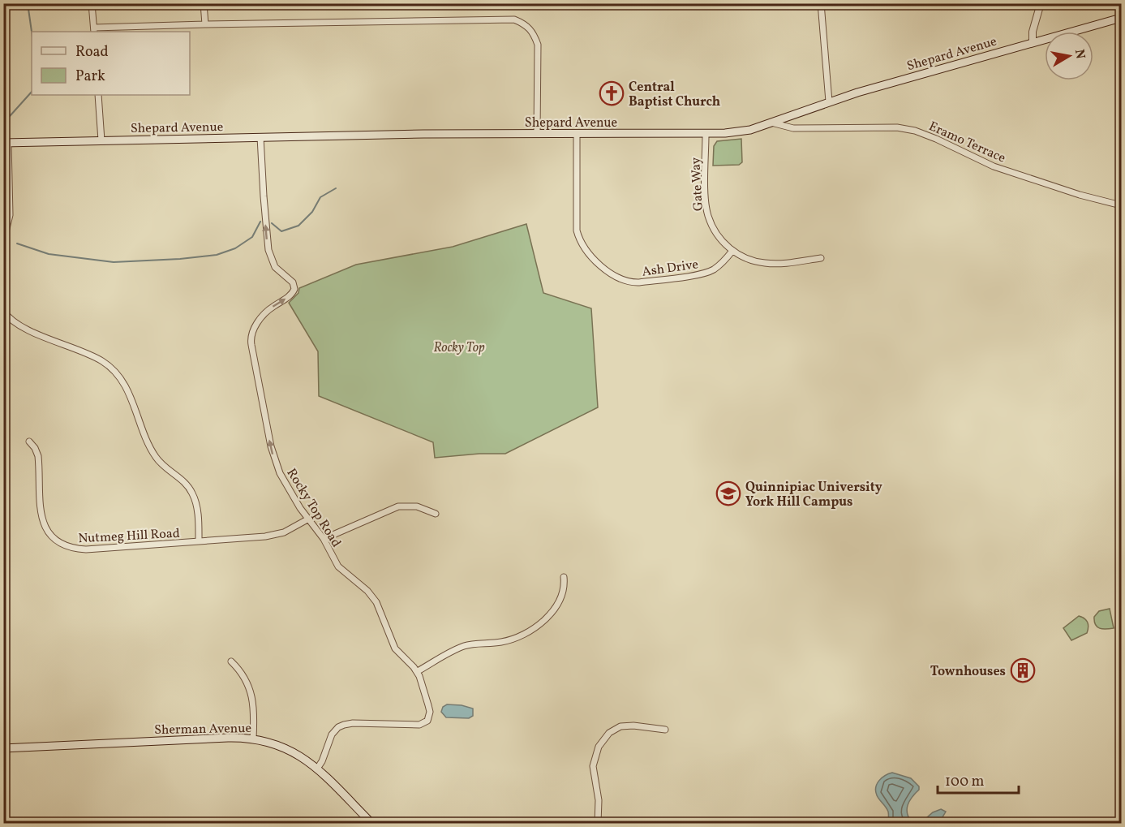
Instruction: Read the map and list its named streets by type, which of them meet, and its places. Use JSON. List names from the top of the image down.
{
  "streets": {
    "main road": ["Shepard Avenue", "Sherman Avenue"],
    "street": [
      "Eramo Terrace",
      "Gate Way",
      "Ash Drive",
      "Rocky Top Road",
      "Nutmeg Hill Road"
    ]
  },
  "crossings": [
    ["Shepard Avenue", "Eramo Terrace"],
    ["Shepard Avenue", "Gate Way"],
    ["Shepard Avenue", "Ash Drive"],
    ["Shepard Avenue", "Rocky Top Road"],
    ["Gate Way", "Ash Drive"],
    ["Rocky Top Road", "Nutmeg Hill Road"],
    ["Rocky Top Road", "Sherman Avenue"]
  ],
  "one_way": ["Rocky Top Road"],
  "parks": ["Rocky Top"],
  "places": {
    "church": ["Central Baptist Church"],
    "school or university": ["Quinnipiac University York Hill Campus"],
    "building": ["Townhouses"]
  },
  "legend": ["Road", "Park"],
  "scale_bar": "100 m",
  "north": "right"
}
